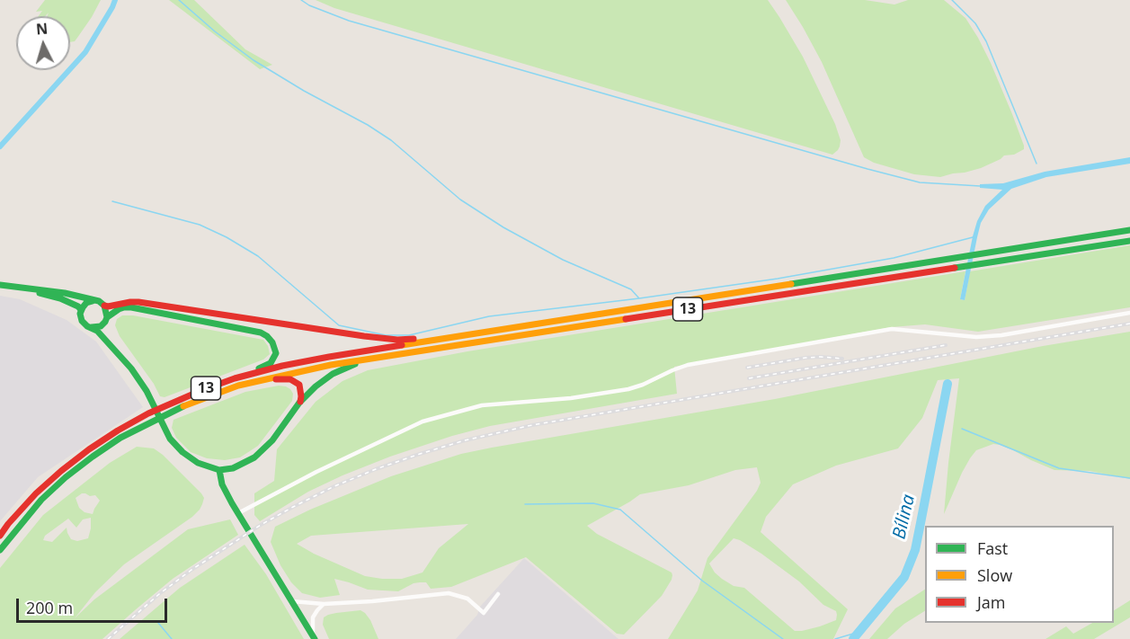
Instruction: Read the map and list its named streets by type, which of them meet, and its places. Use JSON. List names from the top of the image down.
{
  "streets": {
    "main road": ["13"]
  },
  "water": ["Bílina"],
  "legend": ["Fast", "Slow", "Jam"],
  "scale_bar": "200 m",
  "north": "top"
}
